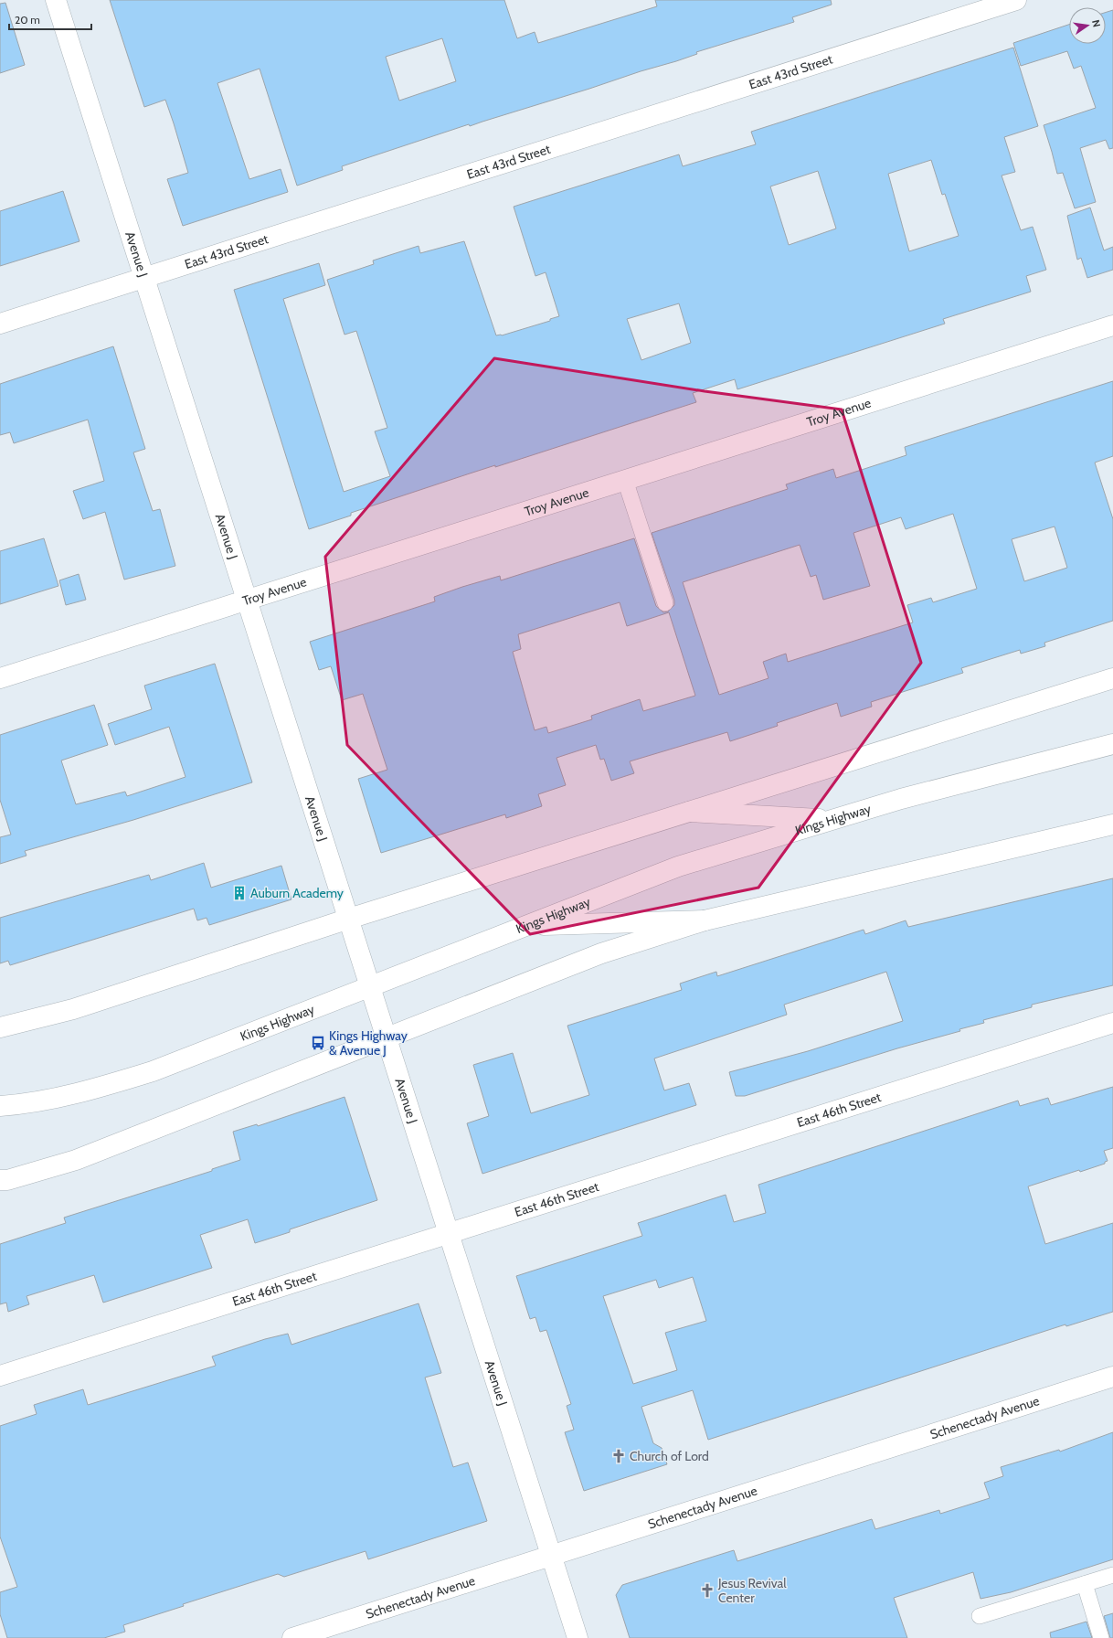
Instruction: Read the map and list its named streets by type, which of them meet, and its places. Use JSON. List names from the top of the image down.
{
  "streets": {
    "street": [
      "East 43rd Street",
      "Avenue J",
      "Troy Avenue",
      "Kings Highway",
      "East 46th Street",
      "Schenectady Avenue"
    ]
  },
  "crossings": [
    ["East 43rd Street", "Avenue J"],
    ["Avenue J", "Troy Avenue"],
    ["Avenue J", "Kings Highway"],
    ["Avenue J", "East 46th Street"],
    ["Avenue J", "Schenectady Avenue"]
  ],
  "places": {
    "building": ["Auburn Academy"],
    "bus stop": ["Kings Highway & Avenue J"],
    "church": ["Church of Lord", "Jesus Revival Center"]
  },
  "scale_bar": "20 m",
  "north": "right"
}
